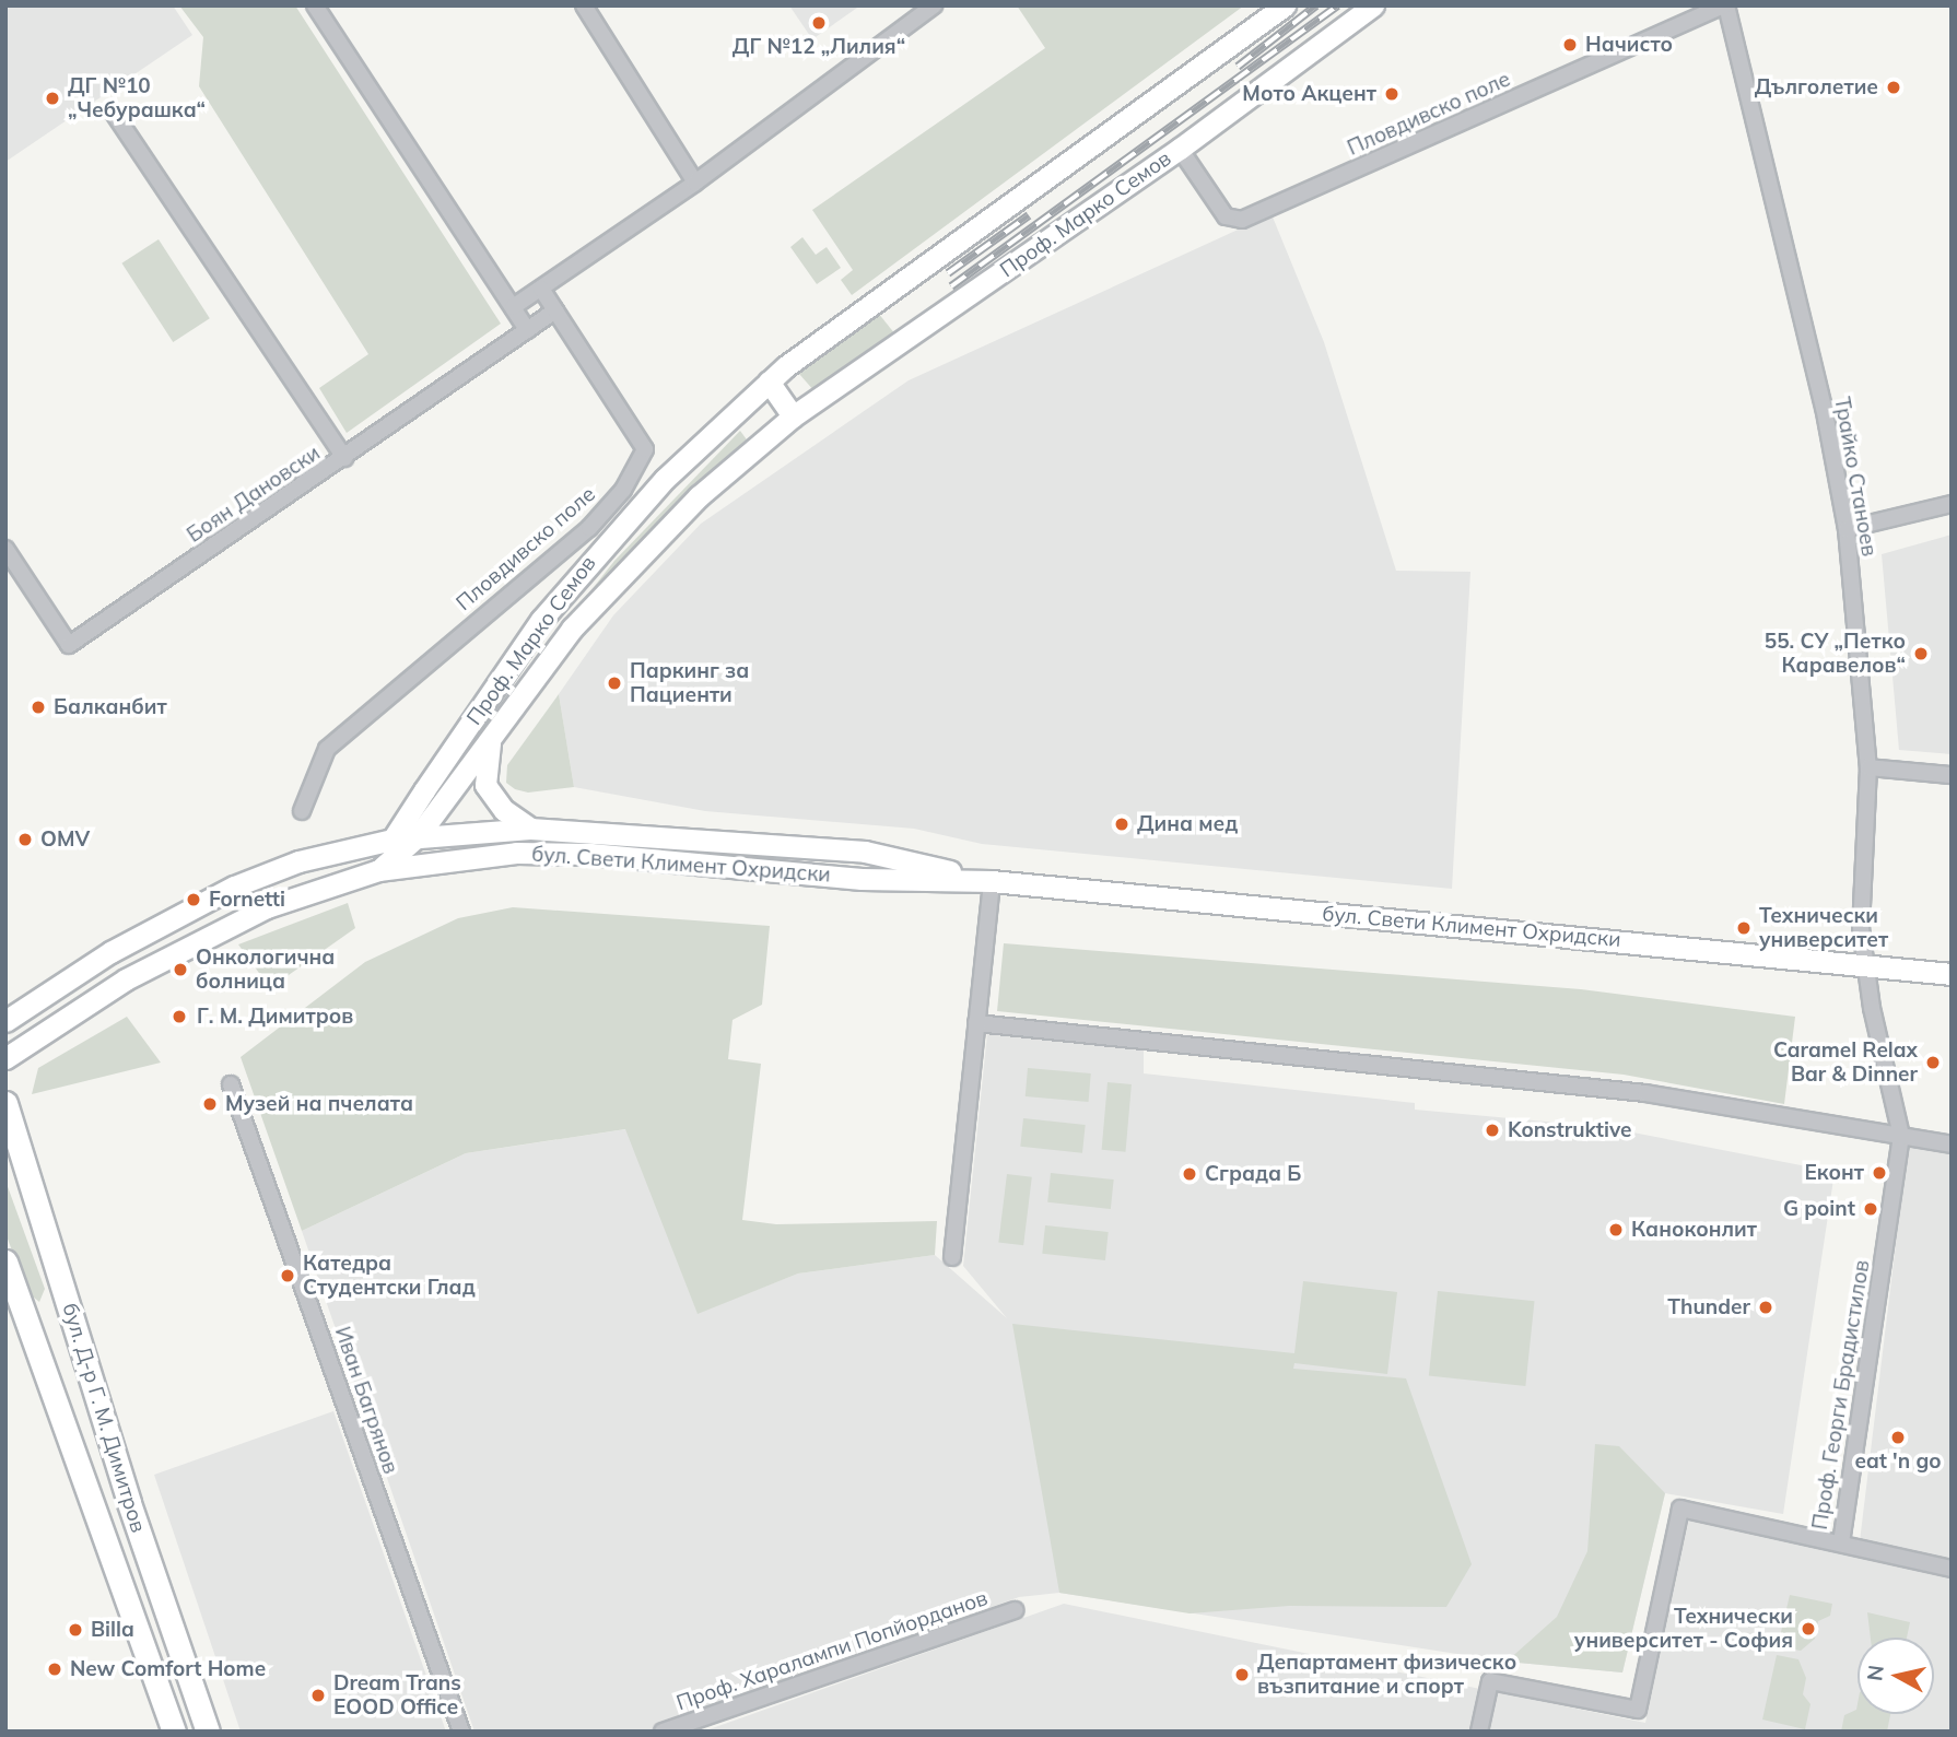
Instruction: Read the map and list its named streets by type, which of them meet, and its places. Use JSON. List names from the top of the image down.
{
  "streets": {
    "main road": ["Проф. Марко Семов", "бул. Свети Климент Охридски", "бул. Д-р Г. М. Димитров"],
    "street": [
      "Пловдивско поле",
      "Трайко Станоев",
      "Боян Дановски",
      "Проф. Георги Брадистилов",
      "Иван Багрянов",
      "Проф. Харалампи Попйорданов"
    ]
  },
  "crossings": [
    ["Пловдивско поле", "Проф. Марко Семов"],
    ["Пловдивско поле", "Трайко Станоев"],
    ["Пловдивско поле", "Боян Дановски"],
    ["Проф. Марко Семов", "бул. Свети Климент Охридски"],
    ["Трайко Станоев", "бул. Свети Климент Охридски"],
    ["Трайко Станоев", "Проф. Георги Брадистилов"],
    ["бул. Свети Климент Охридски", "Проф. Георги Брадистилов"]
  ],
  "places": [
    "ДГ №12 „Лилия“",
    "Начисто",
    "Дълголетие",
    "Мото Акцент",
    "ДГ №10 „Чебурашка“",
    "55. СУ „Петко Каравелов“",
    "Паркинг за Пациенти",
    "Балканбит",
    "Дина мед",
    "OMV",
    "Fornetti",
    "Технически университет",
    "Онкологична болница",
    "Г. М. Димитров",
    "Caramel Relax Bar & Dinner",
    "Музей на пчелата",
    "Konstruktive",
    "Еконт",
    "Сграда Б",
    "G point",
    "Каноконлит",
    "Катедра Студентски Глад",
    "Thunder",
    "eat 'n go",
    "Технически университет - София",
    "Billa",
    "New Comfort Home",
    "Департамент физическо възпитание и спорт",
    "Dream Trans EOOD Office"
  ],
  "north": "left"
}
